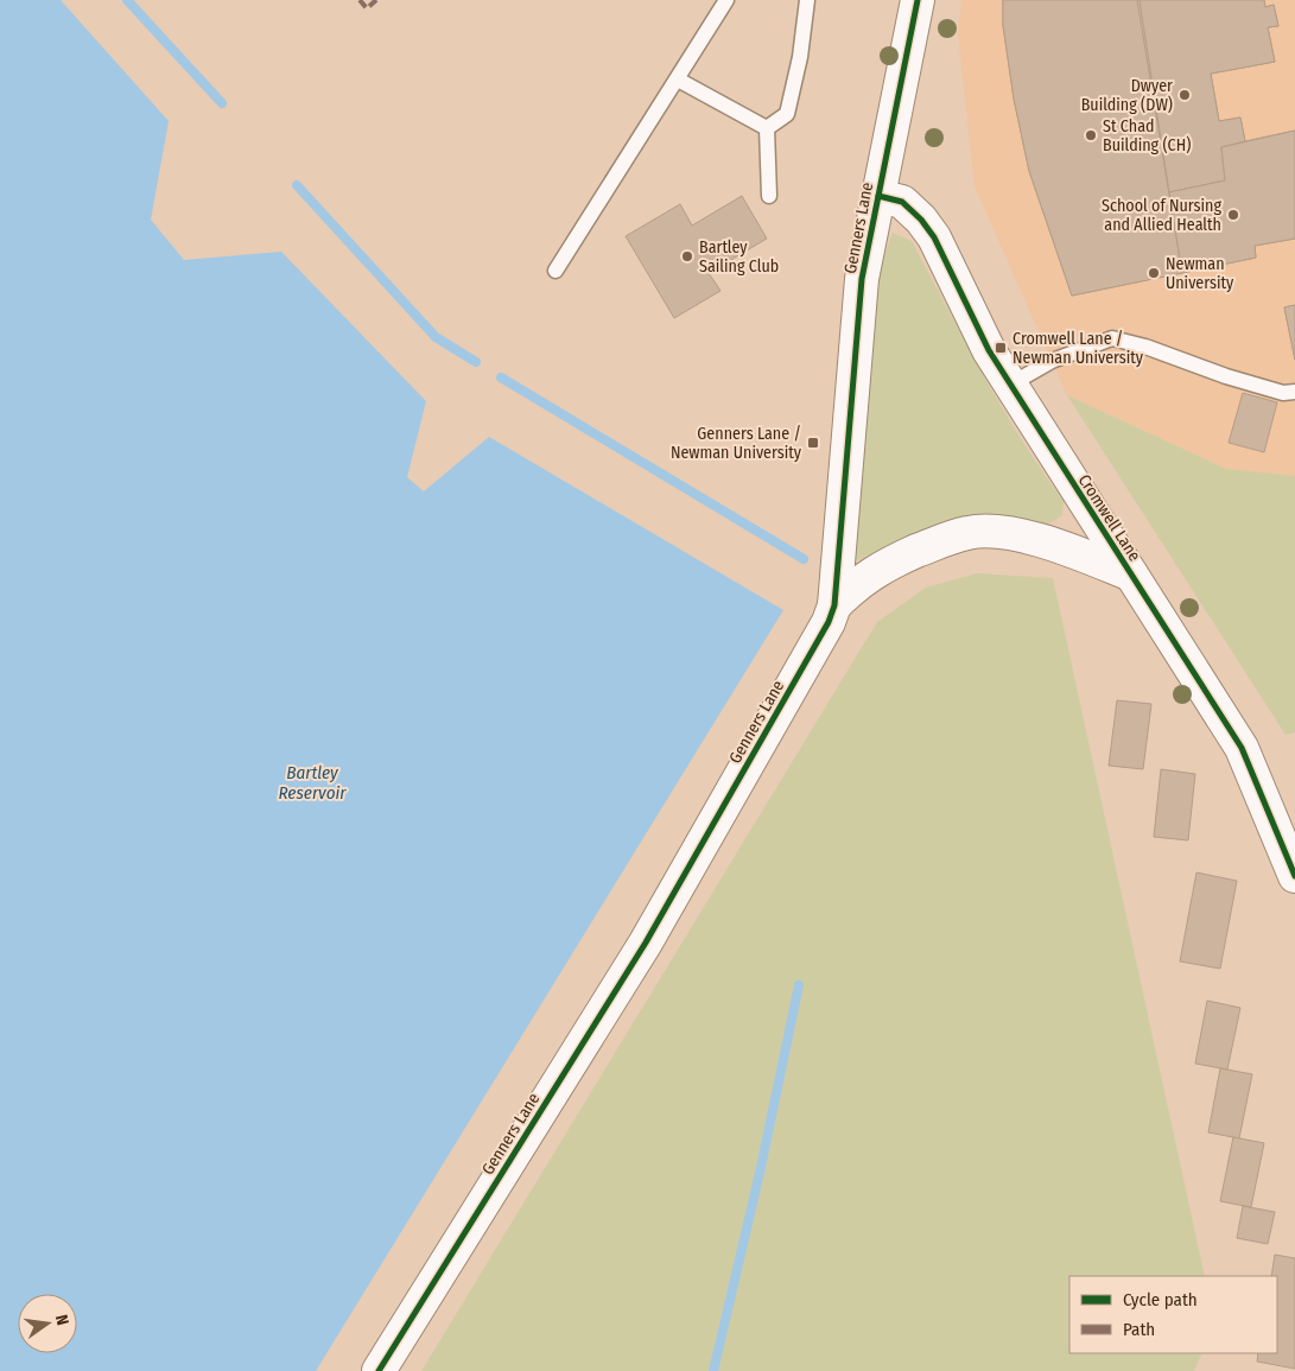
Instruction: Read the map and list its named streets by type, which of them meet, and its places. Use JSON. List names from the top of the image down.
{
  "streets": {
    "street": ["Genners Lane", "Cromwell Lane"]
  },
  "crossings": [
    ["Genners Lane", "Cromwell Lane"]
  ],
  "water": ["Bartley Reservoir"],
  "places": {
    "other": [
      "Dwyer Building (DW)",
      "St Chad Building (CH)",
      "School of Nursing and Allied Health",
      "Bartley Sailing Club",
      "Newman University"
    ],
    "transit": ["Cromwell Lane / Newman University", "Genners Lane / Newman University"]
  },
  "legend": ["Cycle path", "Path"],
  "north": "right"
}
